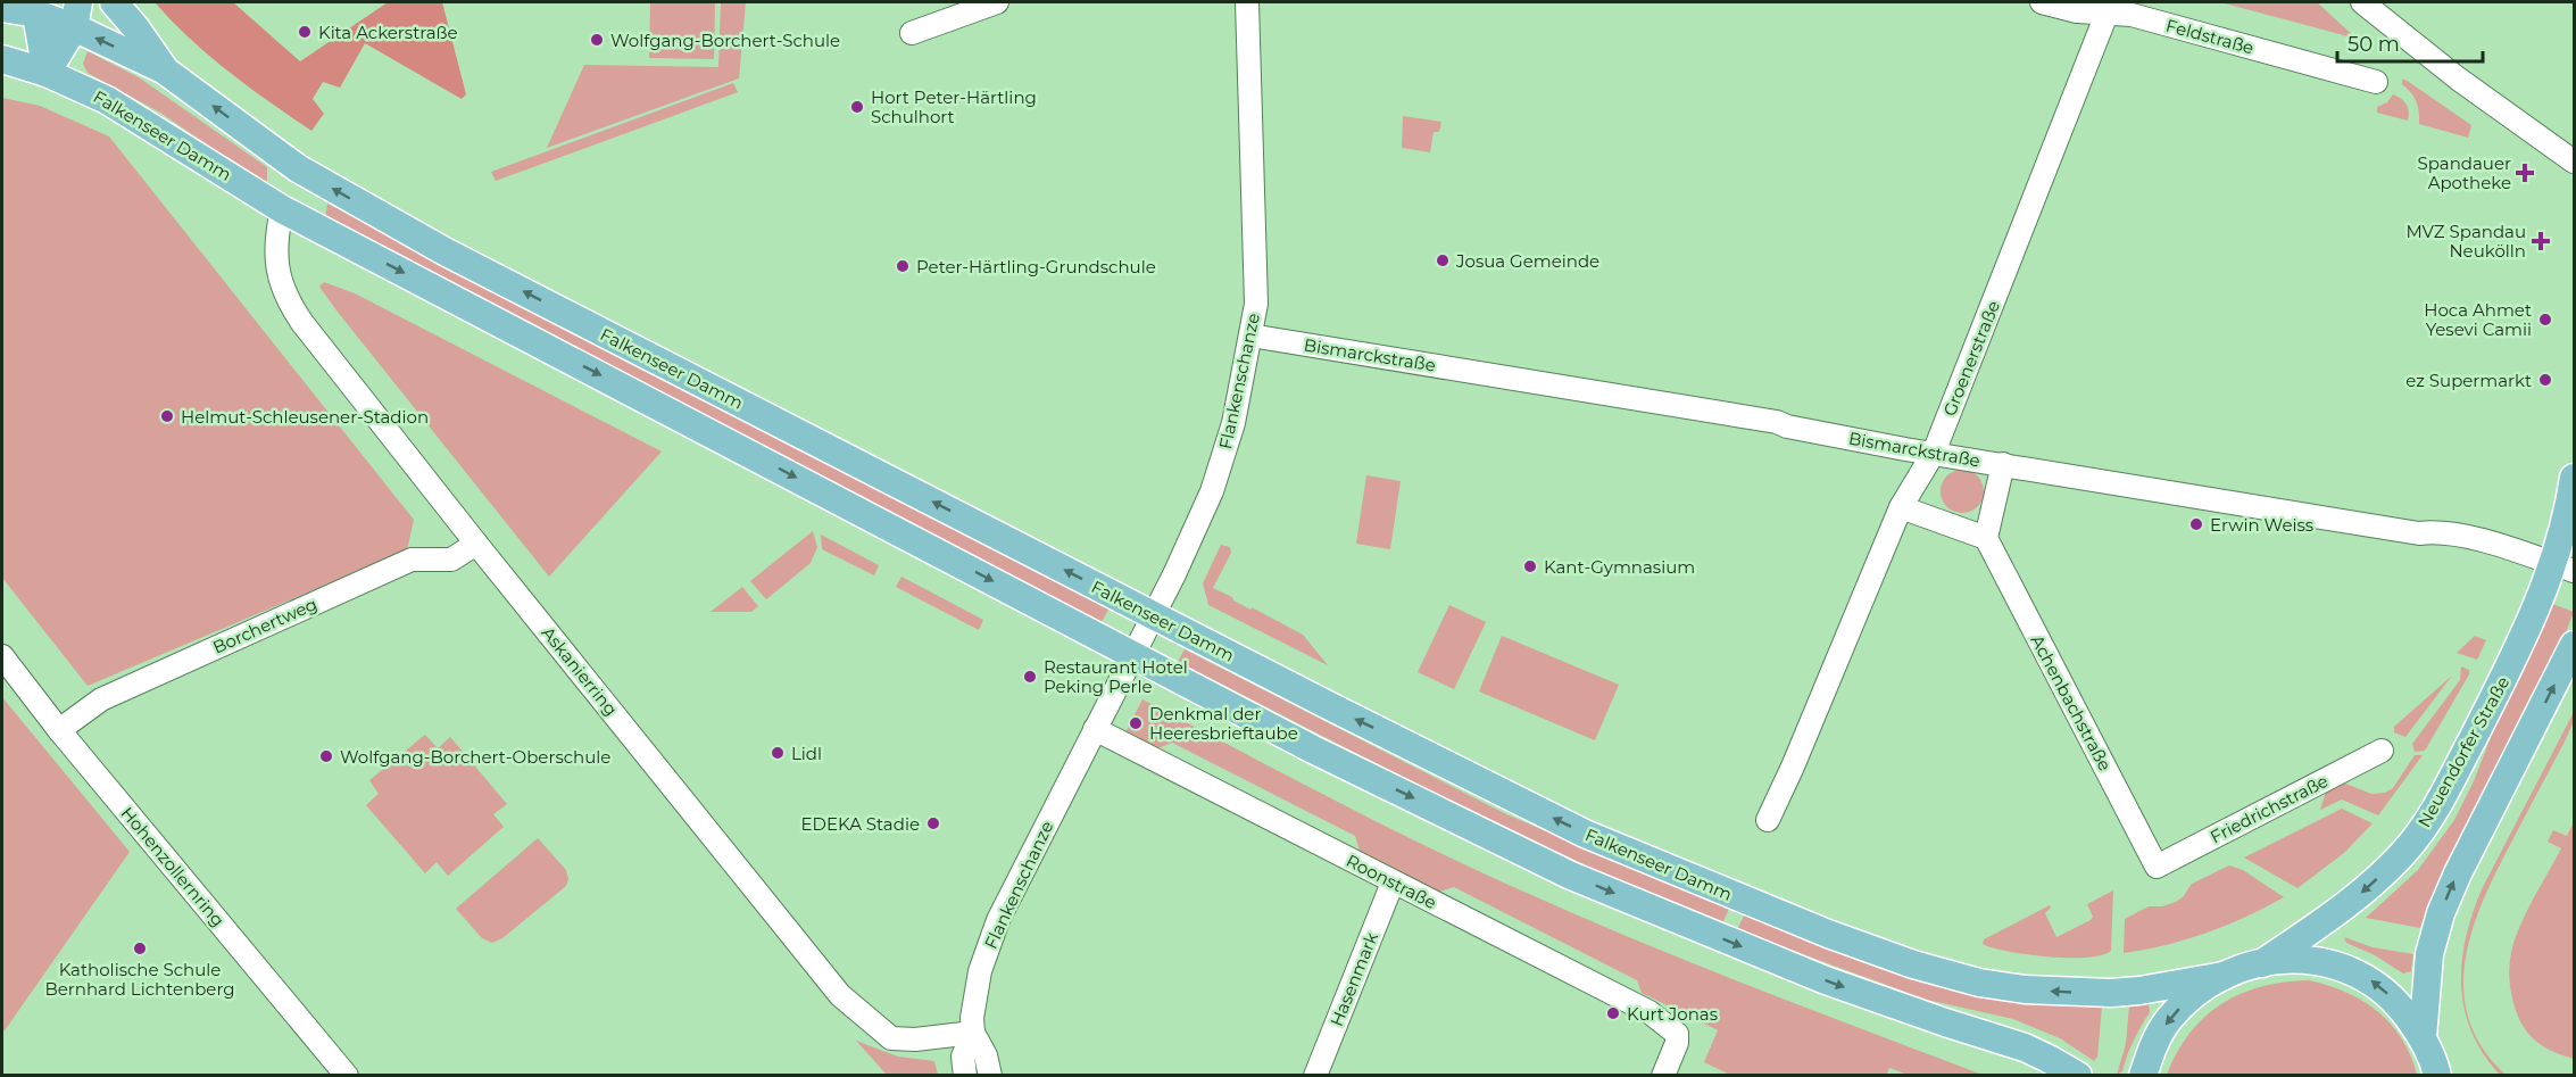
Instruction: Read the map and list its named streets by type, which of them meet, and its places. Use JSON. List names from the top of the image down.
{
  "streets": {
    "main road": ["Falkenseer Damm", "Neuendorfer Straße"],
    "street": [
      "Feldstraße",
      "Bismarckstraße",
      "Groenerstraße",
      "Flankenschanze",
      "Borchertweg",
      "Askanierring",
      "Achenbachstraße",
      "Friedrichstraße",
      "Hohenzollernring",
      "Roonstraße",
      "Hasenmark"
    ]
  },
  "crossings": [
    ["Feldstraße", "Groenerstraße"],
    ["Falkenseer Damm", "Flankenschanze"],
    ["Falkenseer Damm", "Askanierring"],
    ["Bismarckstraße", "Groenerstraße"],
    ["Bismarckstraße", "Flankenschanze"],
    ["Bismarckstraße", "Neuendorfer Straße"],
    ["Flankenschanze", "Askanierring"],
    ["Flankenschanze", "Roonstraße"],
    ["Borchertweg", "Askanierring"],
    ["Borchertweg", "Hohenzollernring"],
    ["Achenbachstraße", "Friedrichstraße"],
    ["Roonstraße", "Hasenmark"]
  ],
  "places": {
    "other": [
      "Kita Ackerstraße",
      "Wolfgang-Borchert-Schule",
      "Hort Peter-Härtling Schulhort",
      "Josua Gemeinde",
      "Peter-Härtling-Grundschule",
      "Hoca Ahmet Yesevi Camii",
      "ez Supermarkt",
      "Helmut-Schleusener-Stadion",
      "Erwin Weiss",
      "Kant-Gymnasium",
      "Restaurant Hotel Peking Perle",
      "Denkmal der Heeresbrieftaube",
      "Lidl",
      "Wolfgang-Borchert-Oberschule",
      "EDEKA Stadie",
      "Katholische Schule Bernhard Lichtenberg",
      "Kurt Jonas"
    ],
    "health": ["Spandauer Apotheke", "MVZ Spandau Neukölln"]
  },
  "scale_bar": "50 m"
}
